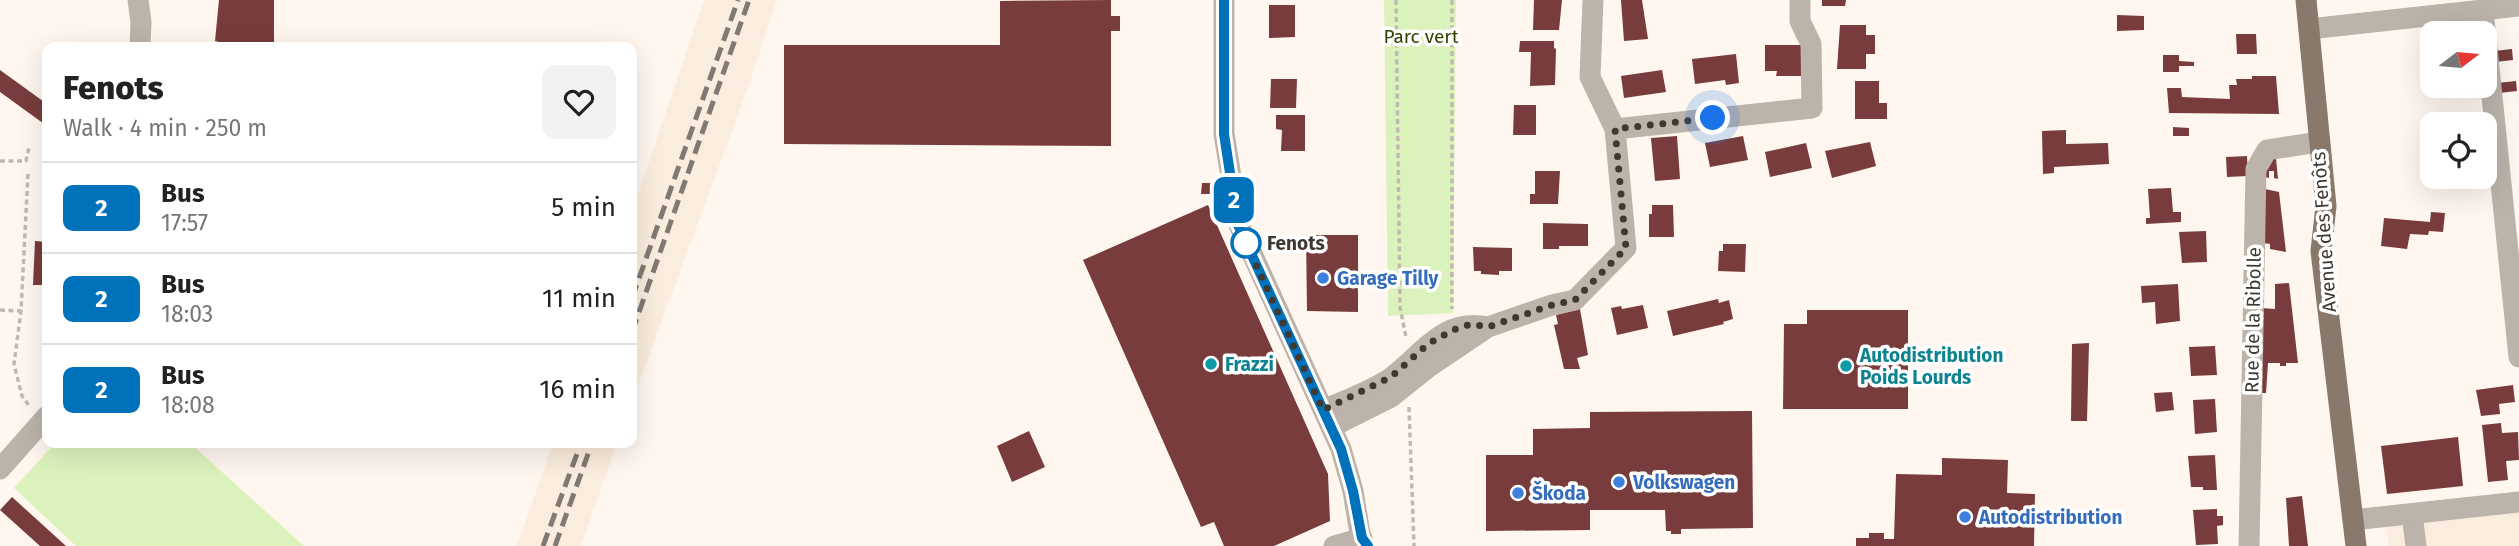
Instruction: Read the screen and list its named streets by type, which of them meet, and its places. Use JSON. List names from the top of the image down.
{
  "streets": {
    "main road": ["Avenue des Fenôts"],
    "street": ["Rue de la Ribolle"]
  },
  "crossings": [
    ["Avenue des Fenôts", "Rue de la Ribolle"]
  ],
  "parks": ["Parc vert"],
  "places": [
    "Fenots",
    "Garage Tilly",
    "Frazzi",
    "Autodistribution Poids Lourds",
    "Volkswagen",
    "Škoda",
    "Autodistribution"
  ],
  "lines": ["bus line 2"],
  "north": "right",
  "page": {
    "on_map": "2",
    "heading": ["Fenots", "Walk · 4 min · 250 m"],
    "list": [
      {
        "mark": "2",
        "name": "Bus",
        "note": "17:57",
        "value": "5 min"
      },
      {
        "mark": "2",
        "name": "Bus",
        "note": "18:03",
        "value": "11 min"
      },
      {
        "mark": "2",
        "name": "Bus",
        "note": "18:08",
        "value": "16 min"
      }
    ]
  }
}
